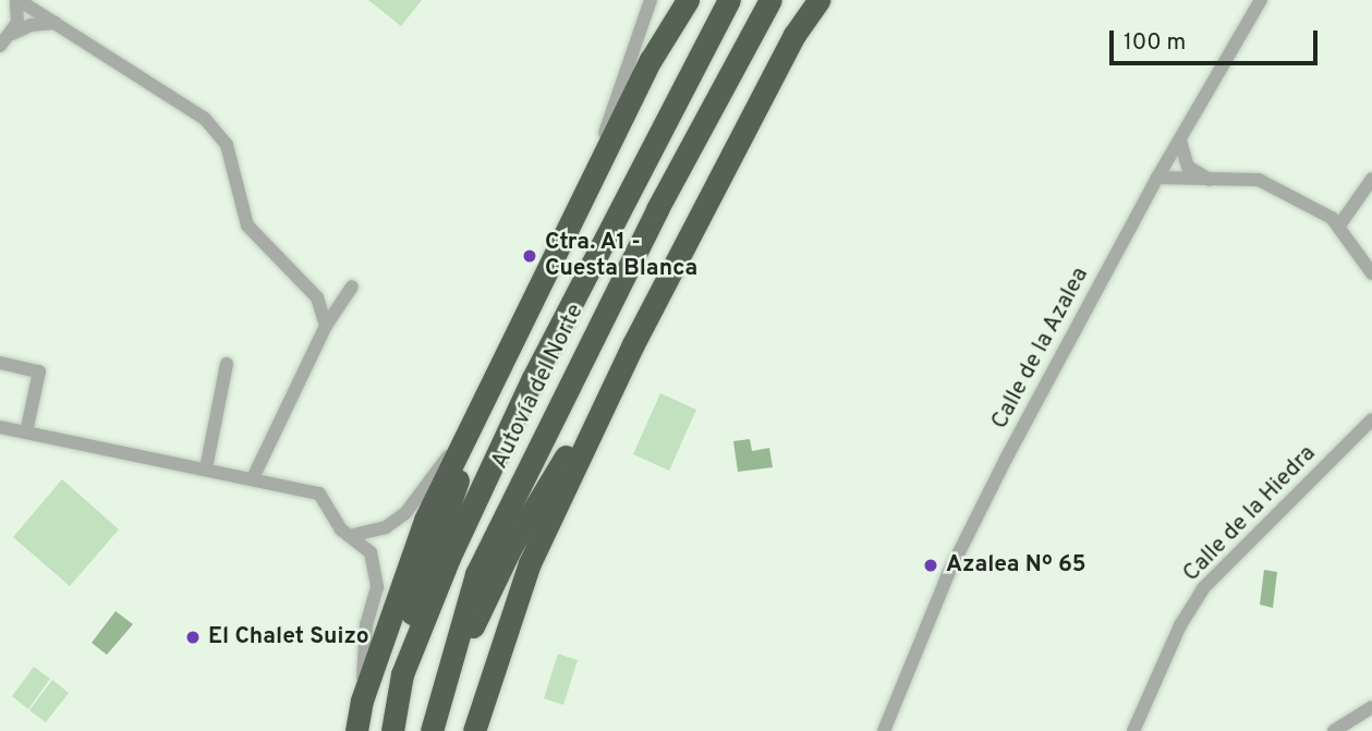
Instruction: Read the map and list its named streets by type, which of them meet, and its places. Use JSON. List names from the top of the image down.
{
  "streets": {
    "highway": ["Autovía del Norte"],
    "street": ["Calle de la Azalea", "Calle de la Hiedra"]
  },
  "places": ["Ctra. A1 - Cuesta Blanca", "Azalea Nº 65", "El Chalet Suizo"],
  "scale_bar": "100 m"
}
